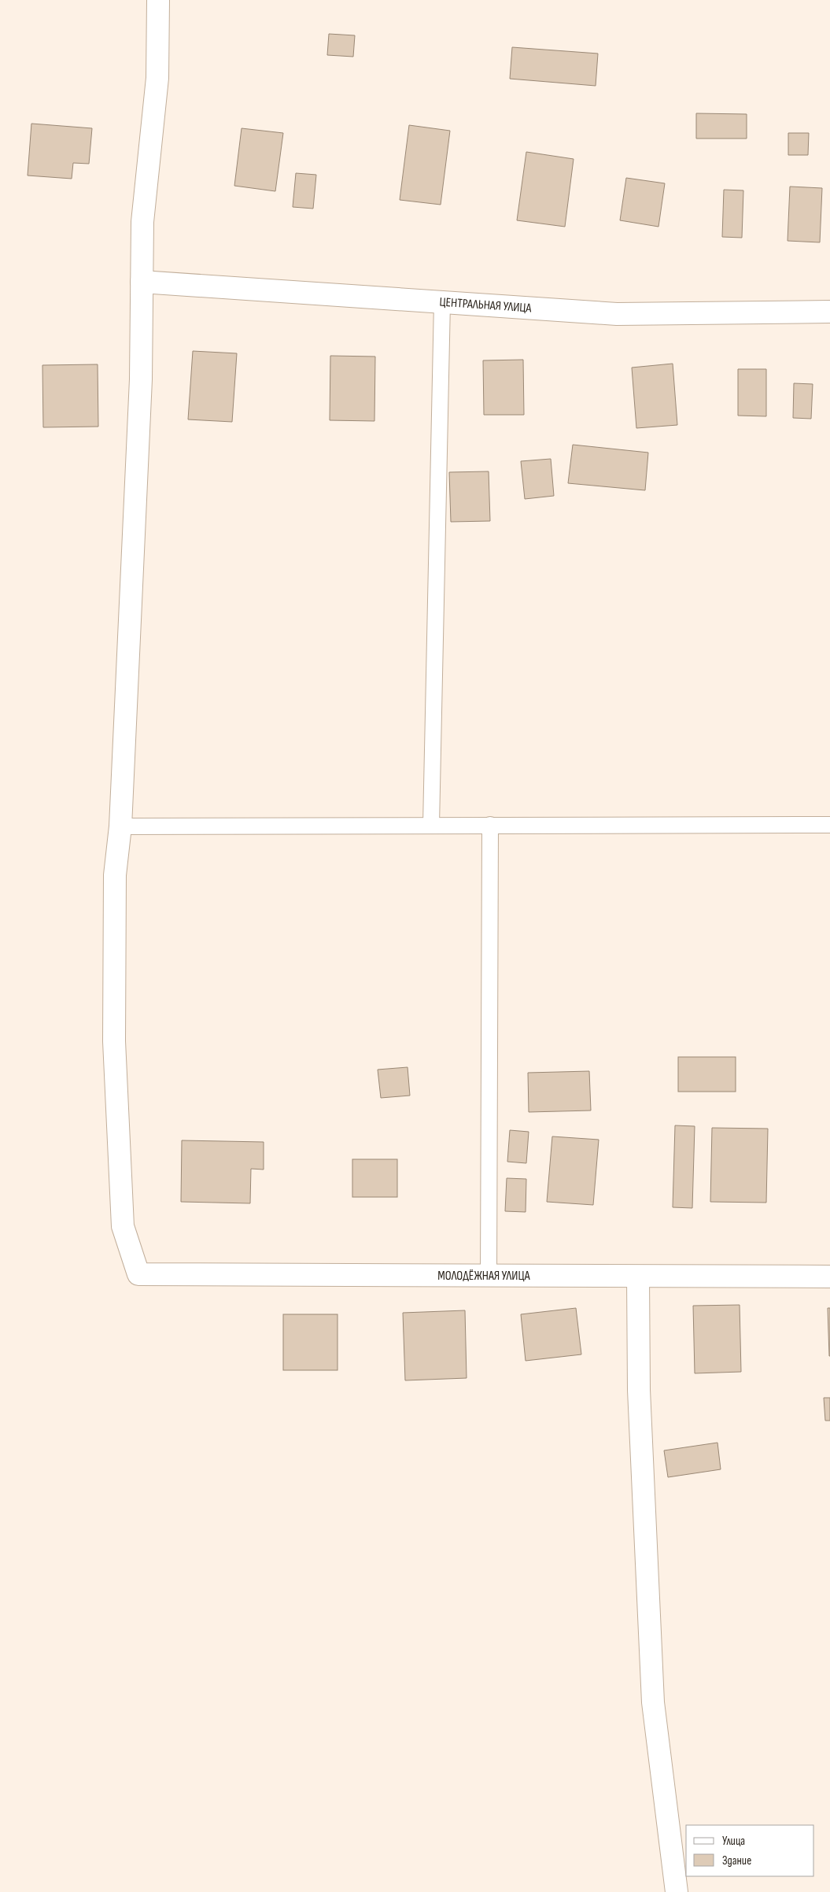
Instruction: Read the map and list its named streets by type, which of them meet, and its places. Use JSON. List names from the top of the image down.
{
  "streets": {
    "street": ["ЦЕНТРАЛЬНАЯ УЛИЦА", "МОЛОДЁЖНАЯ УЛИЦА"]
  },
  "legend": ["Улица", "Здание"]
}
